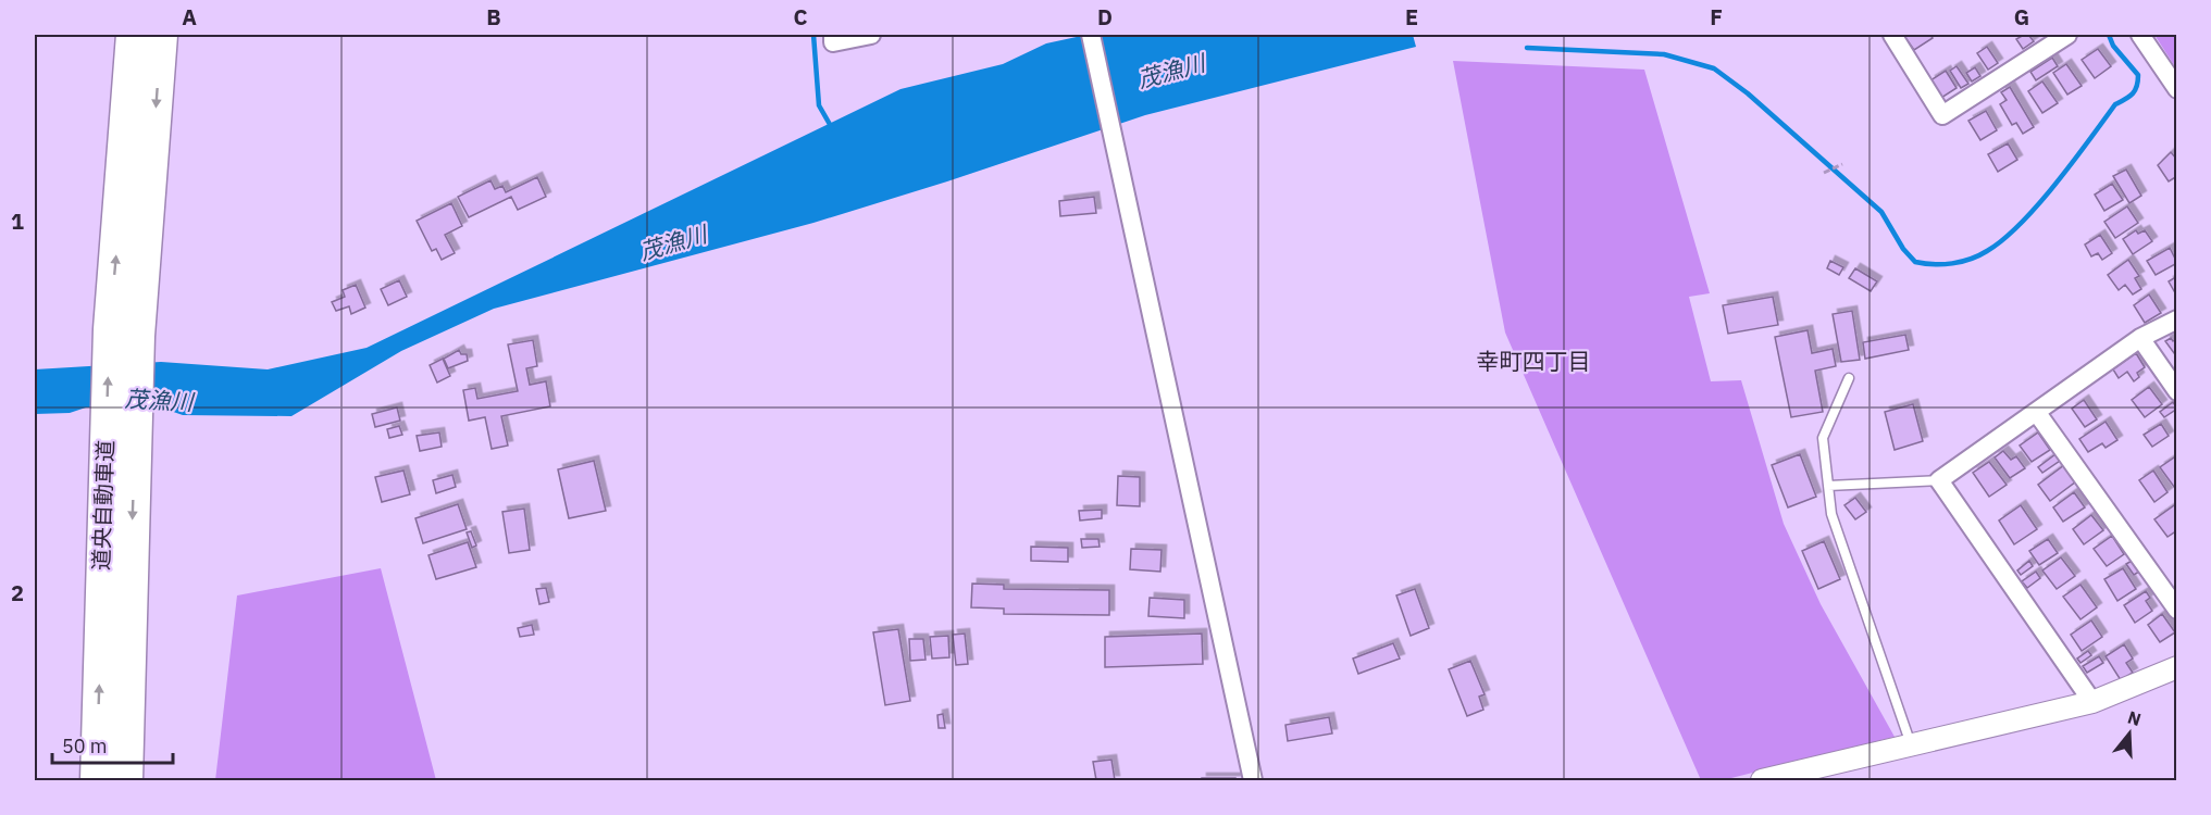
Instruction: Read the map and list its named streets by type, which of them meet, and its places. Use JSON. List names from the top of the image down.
{
  "streets": {
    "highway": ["道央自動車道"]
  },
  "districts": ["幸町四丁目"],
  "water": ["茂漁川"],
  "scale_bar": "50 m",
  "north": "top",
  "grid": {
    "columns": [
      "A",
      "B",
      "C",
      "D",
      "E",
      "F",
      "G"
    ],
    "rows": ["1", "2"]
  }
}
